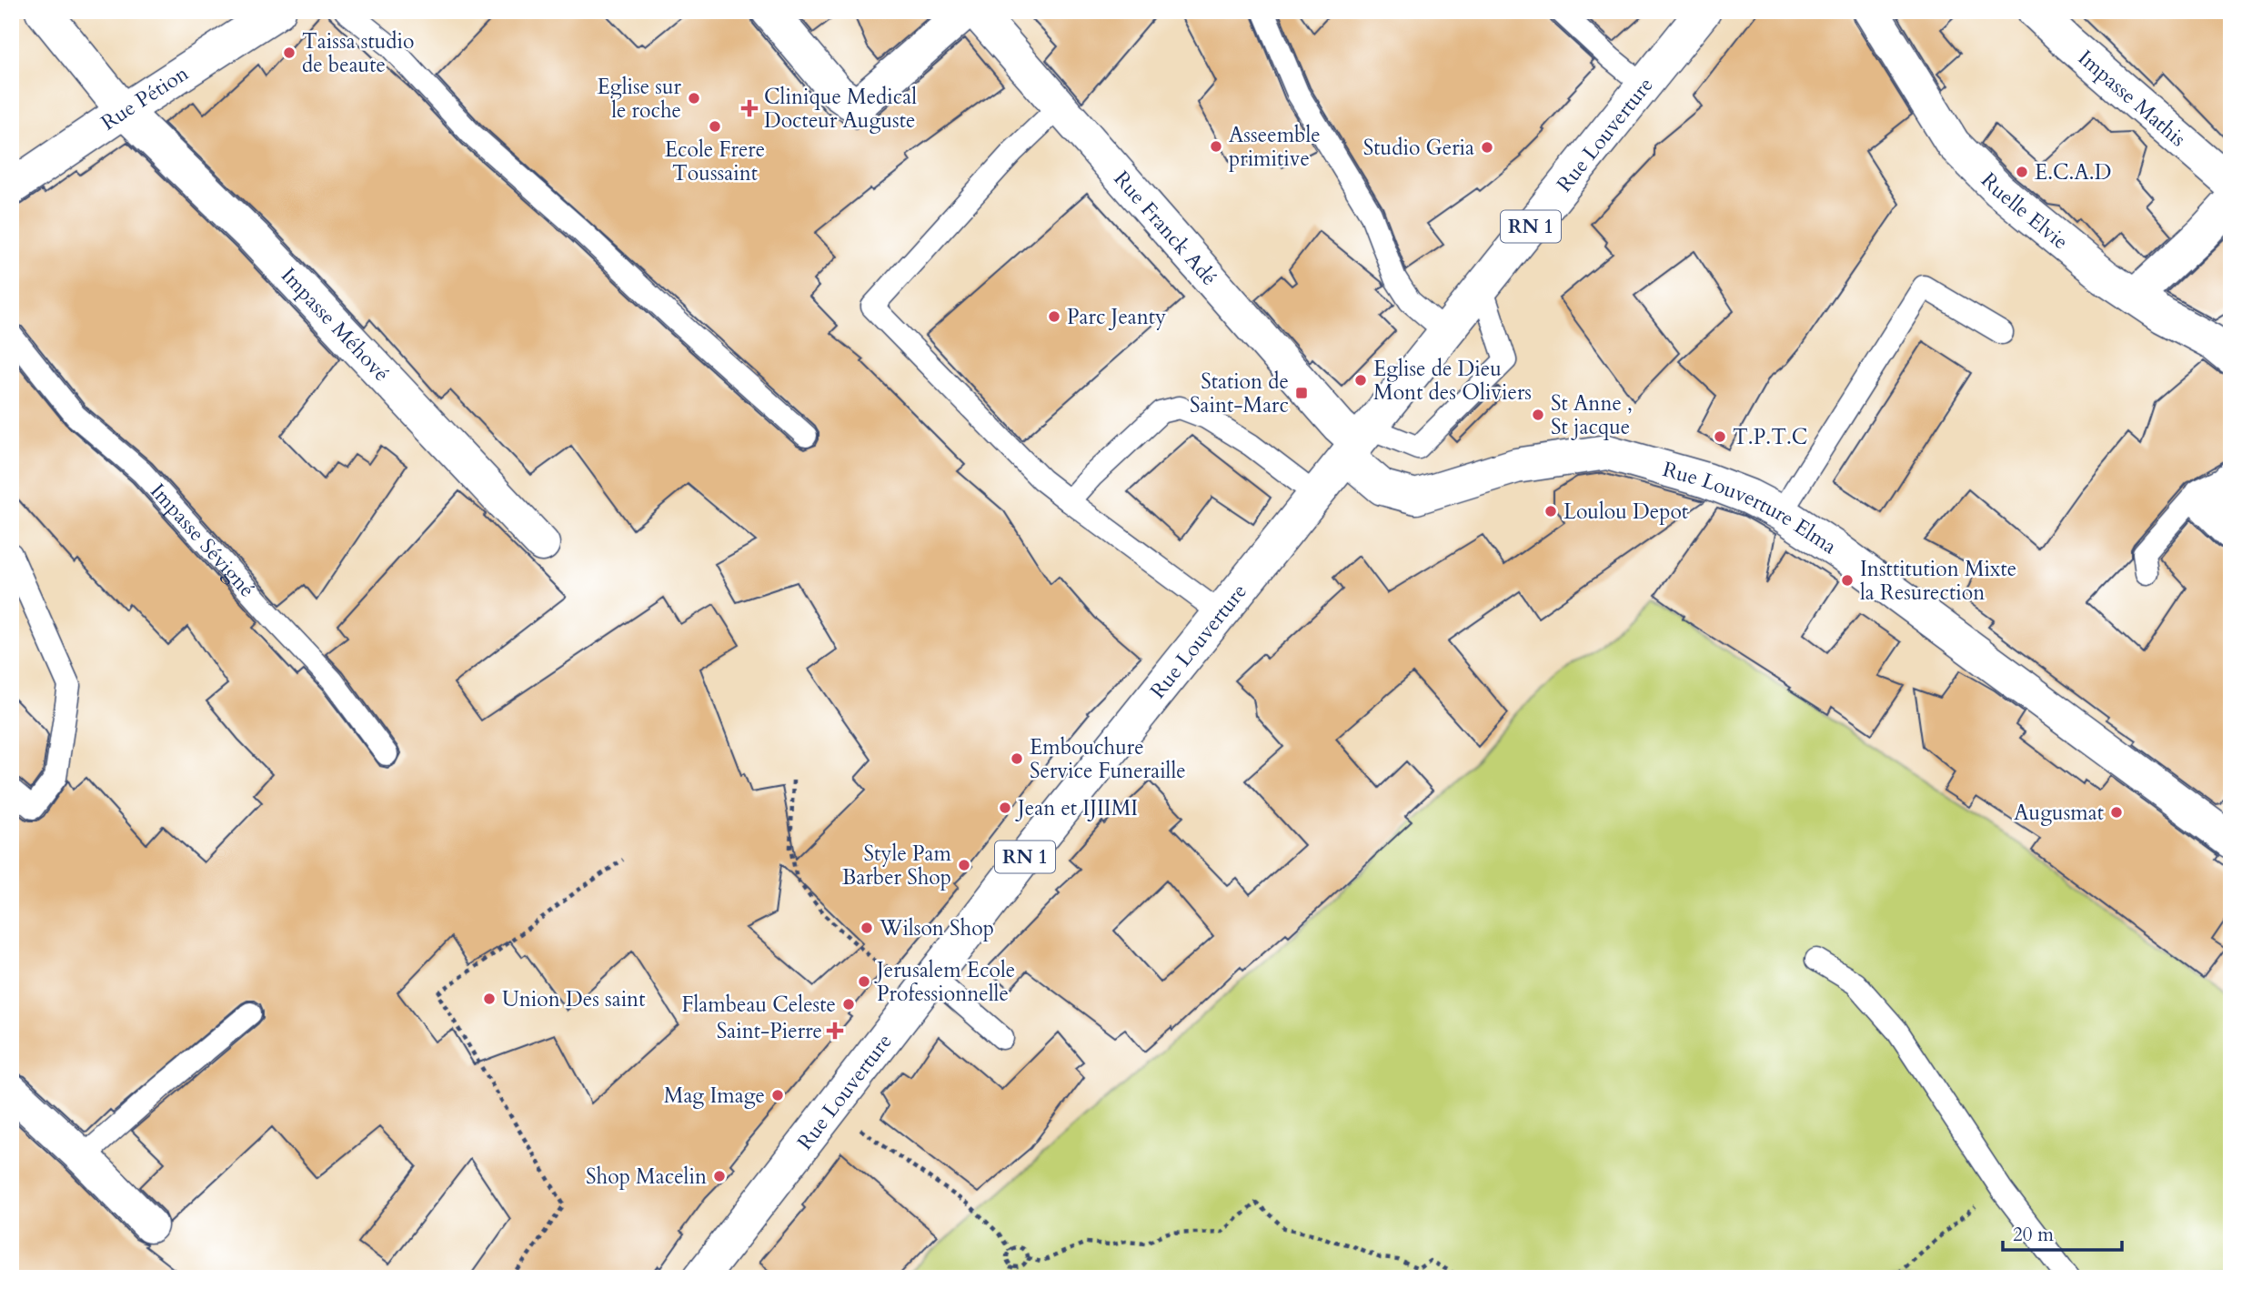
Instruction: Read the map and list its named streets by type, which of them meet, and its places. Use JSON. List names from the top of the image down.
{
  "streets": {
    "street": [
      "Impasse Mathis",
      "Rue Pétion",
      "Rue Louverture",
      "Ruelle Elvie",
      "RN 1",
      "Rue Franck Adé",
      "Impasse Méhové",
      "Rue Louverture Elma"
    ],
    "lane": ["Impasse Sévigné"]
  },
  "crossings": [
    ["Rue Pétion", "Impasse Méhové"],
    ["Rue Louverture", "Rue Franck Adé"],
    ["Rue Louverture", "Rue Louverture Elma"],
    ["Rue Franck Adé", "Rue Louverture Elma"]
  ],
  "places": {
    "other": [
      "Taissa studio de beaute",
      "Eglise sur le roche",
      "Ecole Frere Toussaint",
      "Asseemble primitive",
      "Studio Geria",
      "E.C.A.D",
      "Parc Jeanty",
      "Eglise de Dieu Mont des Oliviers",
      "St Anne , St jacque",
      "T.P.T.C",
      "Loulou Depot",
      "Insttitution Mixte la Resurection",
      "Embouchure Service Funeraille",
      "Jean et IJIIMI",
      "Augusmat",
      "Style Pam Barber Shop",
      "Wilson Shop",
      "Jerusalem Ecole Professionnelle",
      "Union Des saint",
      "Flambeau Celeste",
      "Mag Image",
      "Shop Macelin"
    ],
    "health": ["Clinique Medical Docteur Auguste", "Saint-Pierre"],
    "transit": ["Station de Saint-Marc"]
  },
  "scale_bar": "20 m"
}
